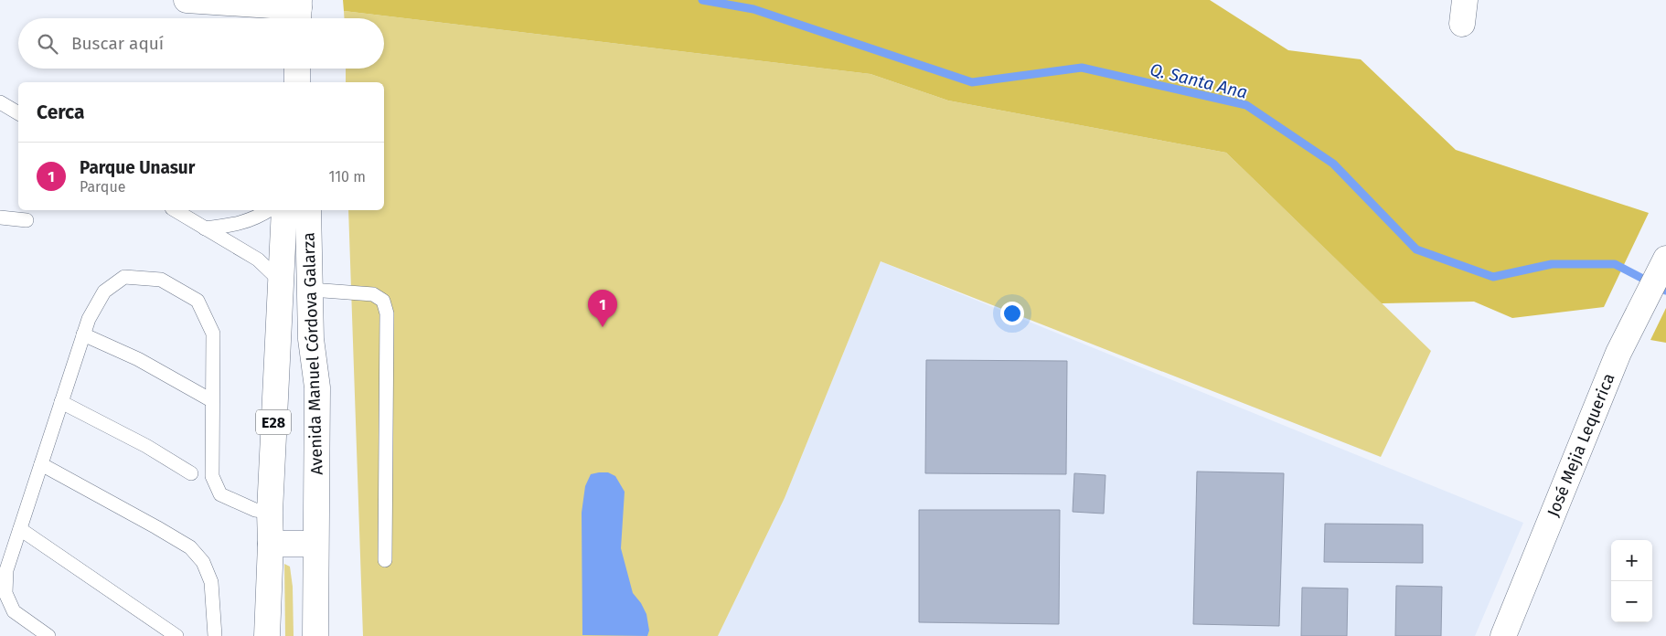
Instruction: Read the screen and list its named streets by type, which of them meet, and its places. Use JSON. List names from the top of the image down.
{
  "streets": {
    "main road": ["Avenida Manuel Córdova Galarza", "E28", "José Mejia Lequerica"]
  },
  "water": ["Q. Santa Ana"],
  "page": {
    "search": "Buscar aquí",
    "heading": "Cerca",
    "list": [
      {
        "mark": "1",
        "name": "Parque Unasur",
        "note": "Parque",
        "value": "110 m"
      }
    ],
    "pins": "1",
    "map_buttons": ["+", "−"]
  }
}
